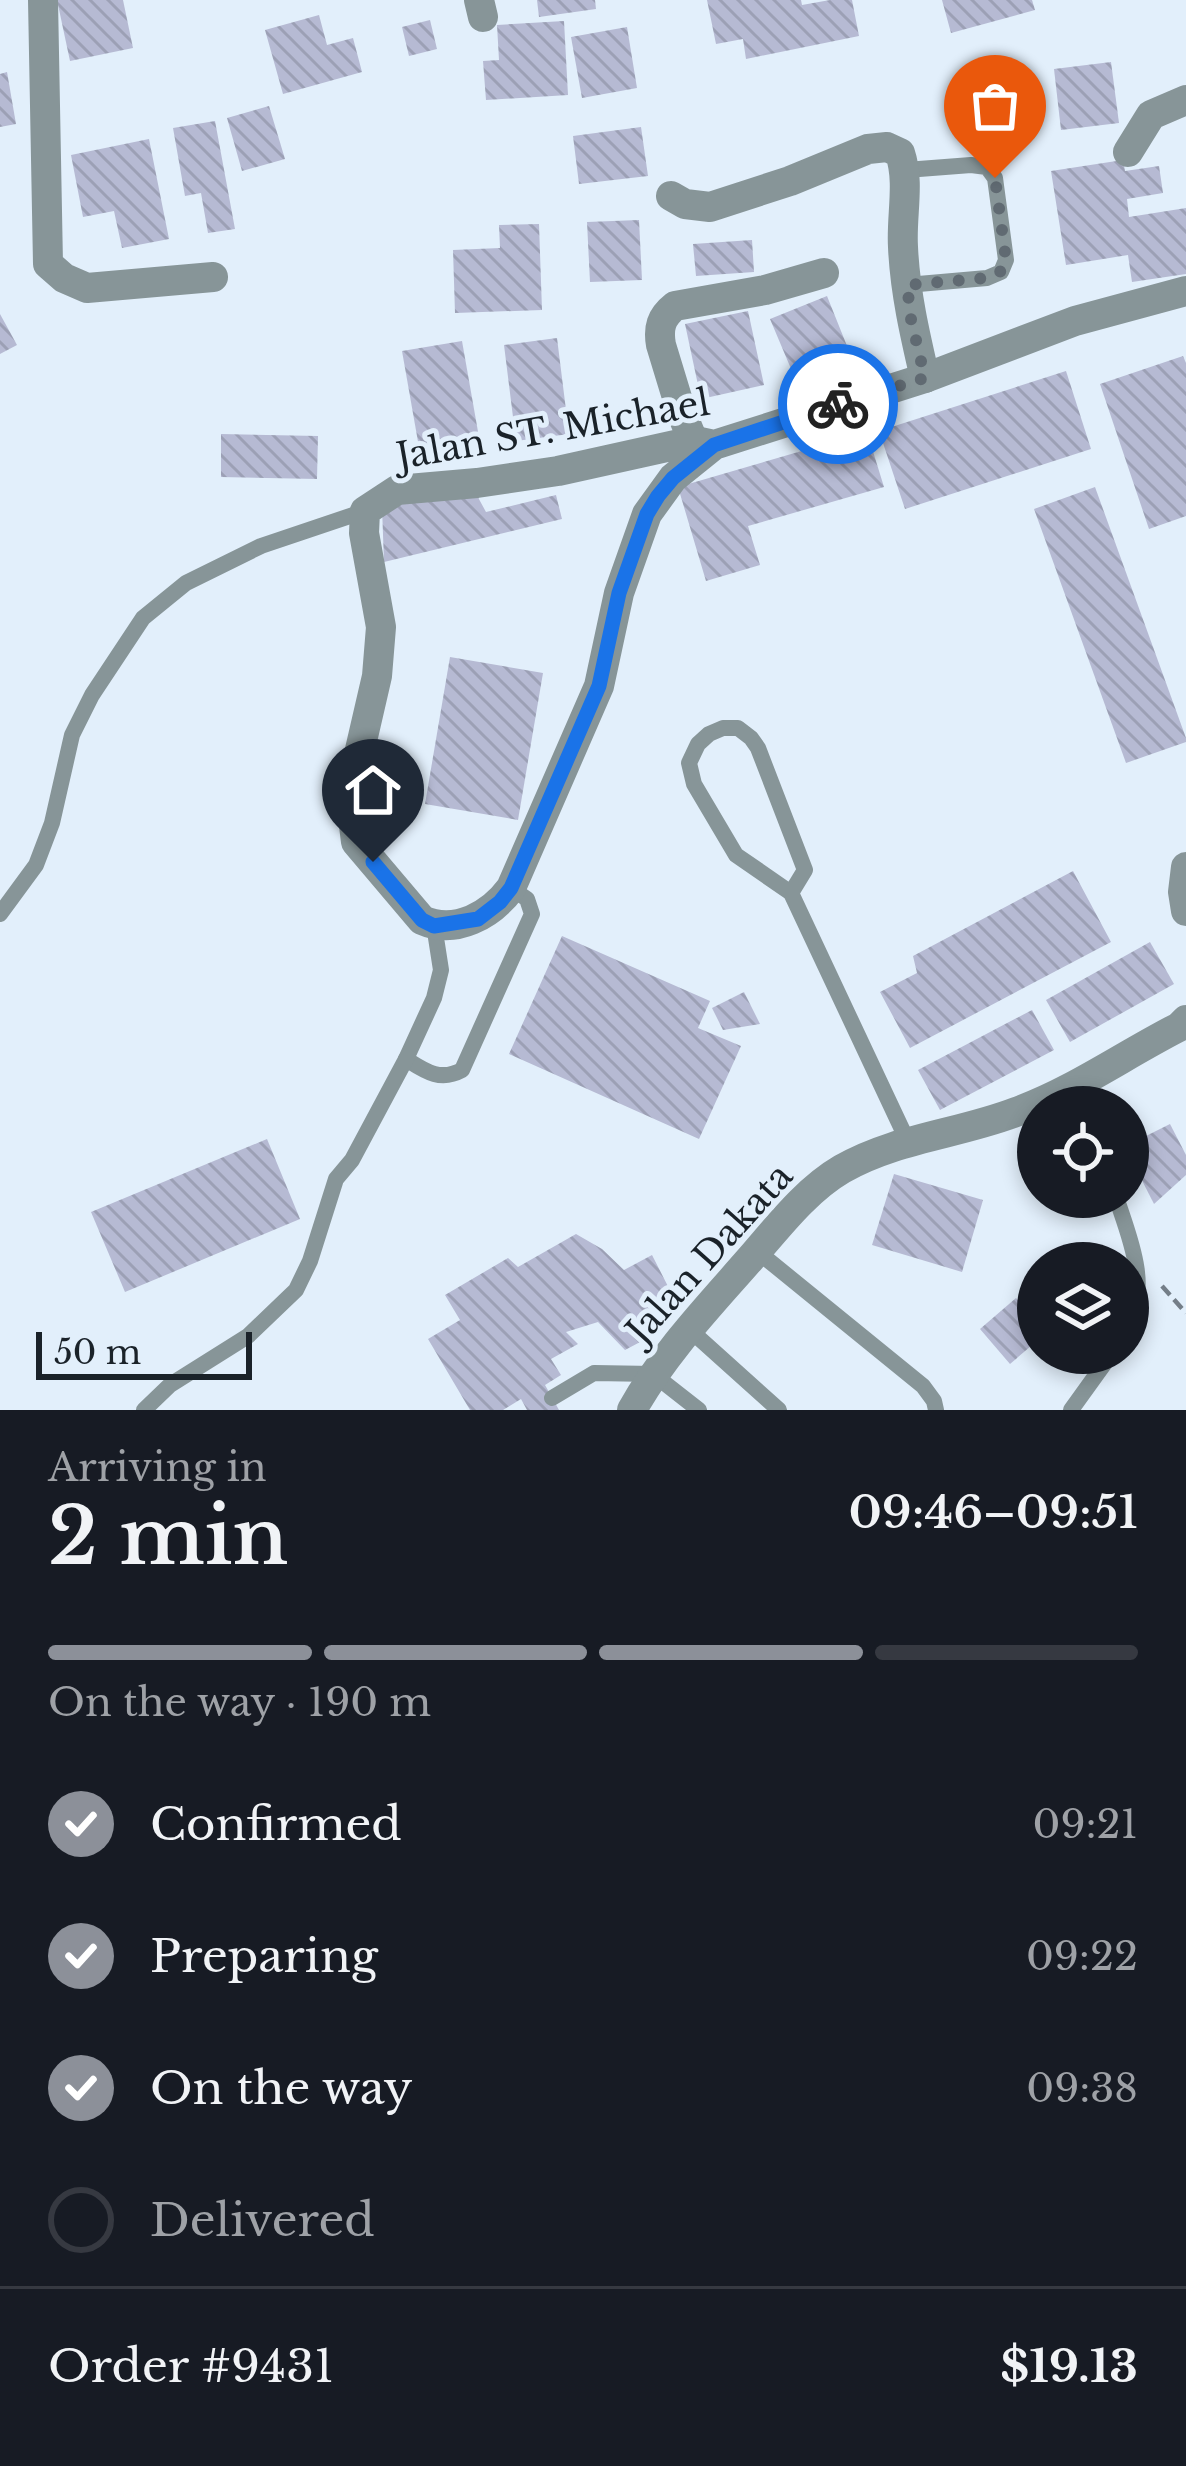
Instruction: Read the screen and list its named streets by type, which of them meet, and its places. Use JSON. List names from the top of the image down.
{
  "streets": {
    "street": ["Jalan ST. Michael", "Jalan Dakata"]
  },
  "scale_bar": "50 m",
  "page": {
    "scale": "50 m",
    "heading": ["2 min", "Arriving in", "09:46–09:51"],
    "panel": ["Order #9431", "$19.13"],
    "bar": "On the way · 190 m",
    "list": [
      ["Confirmed", "09:21"],
      ["Preparing", "09:22"],
      ["On the way", "09:38"],
      "Delivered"
    ]
  }
}
